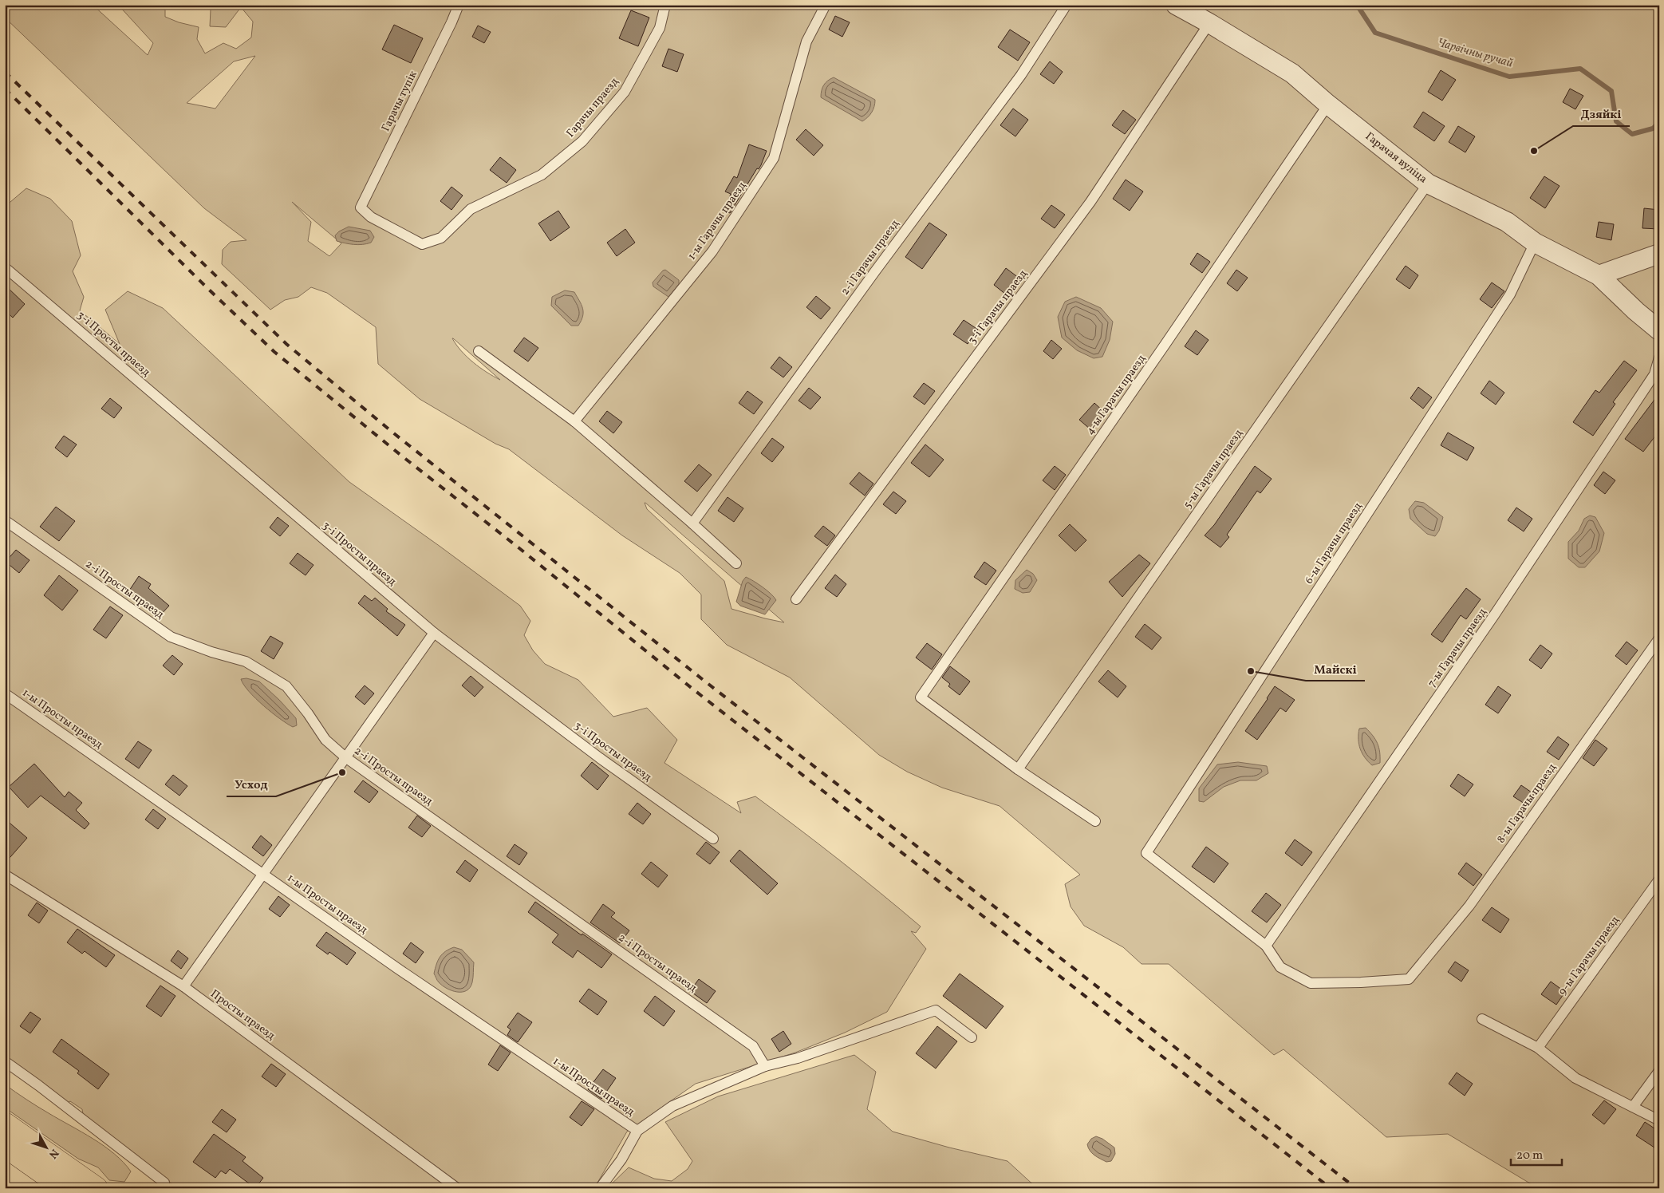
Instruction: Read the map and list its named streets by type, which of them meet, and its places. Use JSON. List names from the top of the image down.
{
  "streets": {
    "street": ["Гарачая вуліца"],
    "lane": [
      "Гарачы тупік",
      "Гарачы праезд",
      "1-ы Гарачы праезд",
      "2-і Гарачы праезд",
      "3-і Гарачы праезд",
      "3-і Просты праезд",
      "4-ы Гарачы праезд",
      "5-ы Гарачы праезд",
      "6-ы Гарачы праезд",
      "2-і Просты праезд",
      "7-ы Гарачы праезд",
      "1-ы Просты праезд",
      "8-ы Гарачы праезд",
      "9-ы Гарачы праезд",
      "Просты праезд"
    ]
  },
  "crossings": [
    ["Гарачы тупік", "Гарачы праезд"],
    ["Гарачая вуліца", "3-і Гарачы праезд"],
    ["Гарачая вуліца", "4-ы Гарачы праезд"],
    ["Гарачая вуліца", "5-ы Гарачы праезд"],
    ["Гарачая вуліца", "6-ы Гарачы праезд"],
    ["4-ы Гарачы праезд", "5-ы Гарачы праезд"],
    ["6-ы Гарачы праезд", "7-ы Гарачы праезд"],
    ["6-ы Гарачы праезд", "8-ы Гарачы праезд"],
    ["7-ы Гарачы праезд", "8-ы Гарачы праезд"]
  ],
  "water": ["Чарвічны ручай"],
  "places": ["Дзяйкі", "Майскі", "Усход"],
  "scale_bar": "20 m",
  "north": "bottom right"
}
